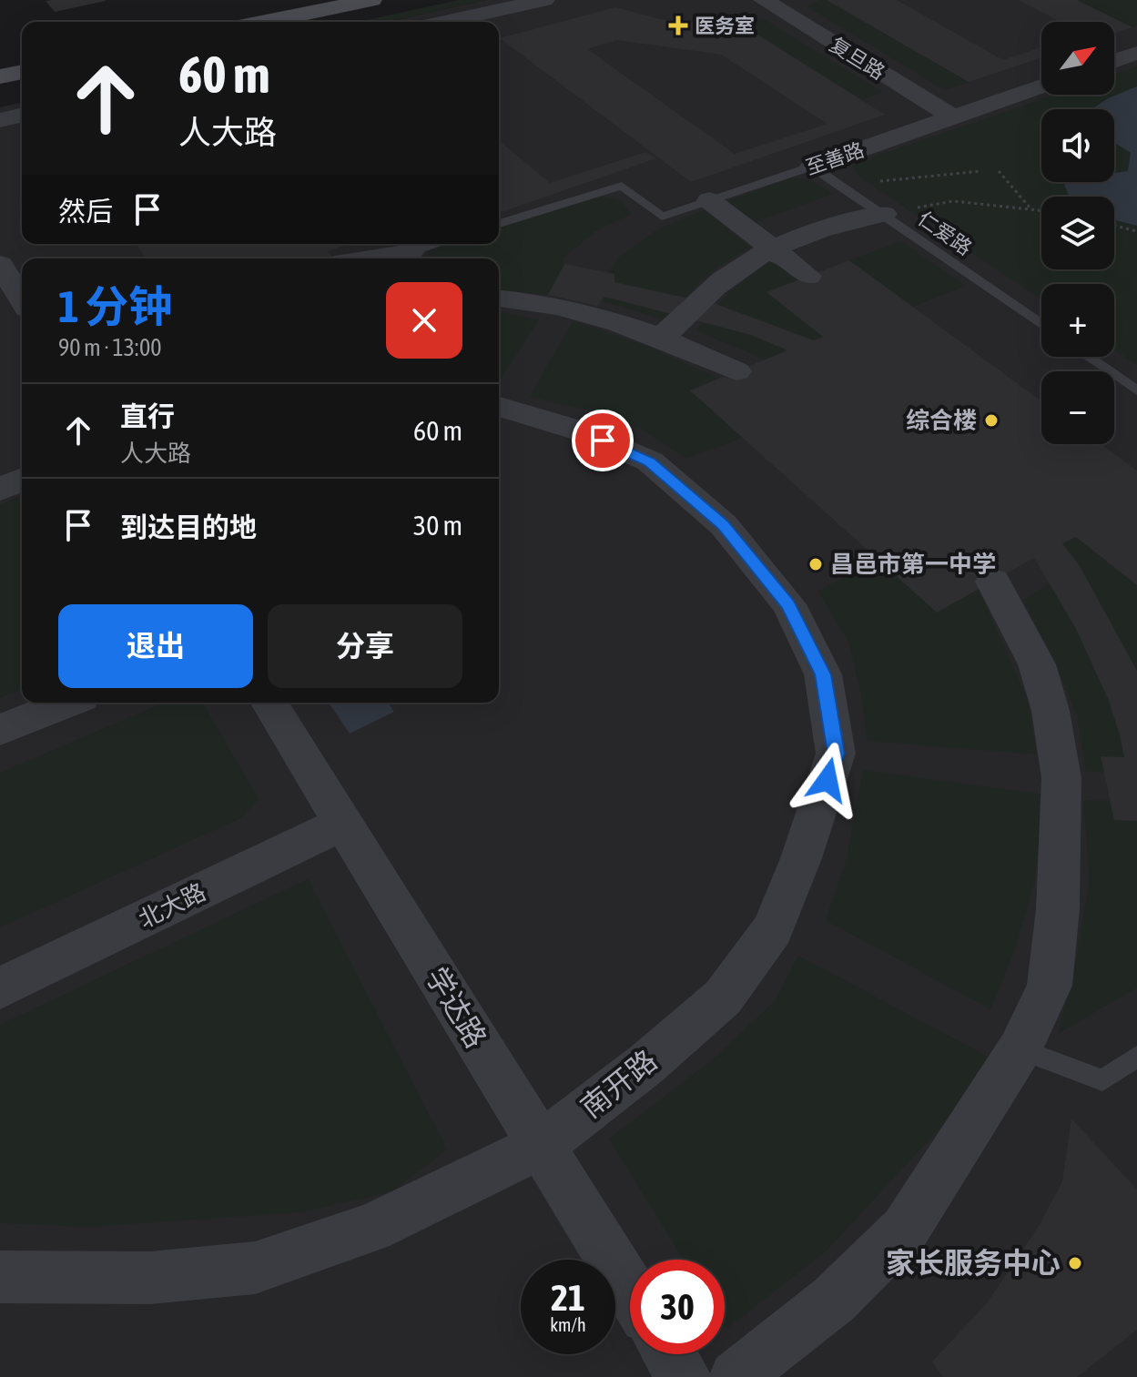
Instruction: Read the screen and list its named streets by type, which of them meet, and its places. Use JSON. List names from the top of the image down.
{
  "streets": {
    "street": [
      "复旦路",
      "至善路",
      "北大路",
      "学达路",
      "南开路"
    ],
    "lane": ["仁爱路"]
  },
  "crossings": [
    ["复旦路", "至善路"],
    ["至善路", "仁爱路"],
    ["北大路", "学达路"],
    ["学达路", "南开路"]
  ],
  "places": {
    "health": ["医务室"],
    "other": ["综合楼", "昌邑市第一中学", "家长服务中心"]
  },
  "north": "top right",
  "page": {
    "map_buttons": ["+", "−"],
    "turn": ["60 m", "人大路"],
    "then": "然后",
    "heading": ["1 分钟", "90 m · 13:00"],
    "list": [
      {
        "name": "直行",
        "note": "人大路",
        "value": "60 m"
      },
      {
        "name": "到达目的地",
        "value": "30 m"
      }
    ],
    "buttons": ["退出", "分享"],
    "speed": "21 km/h",
    "limit": "30"
  }
}
